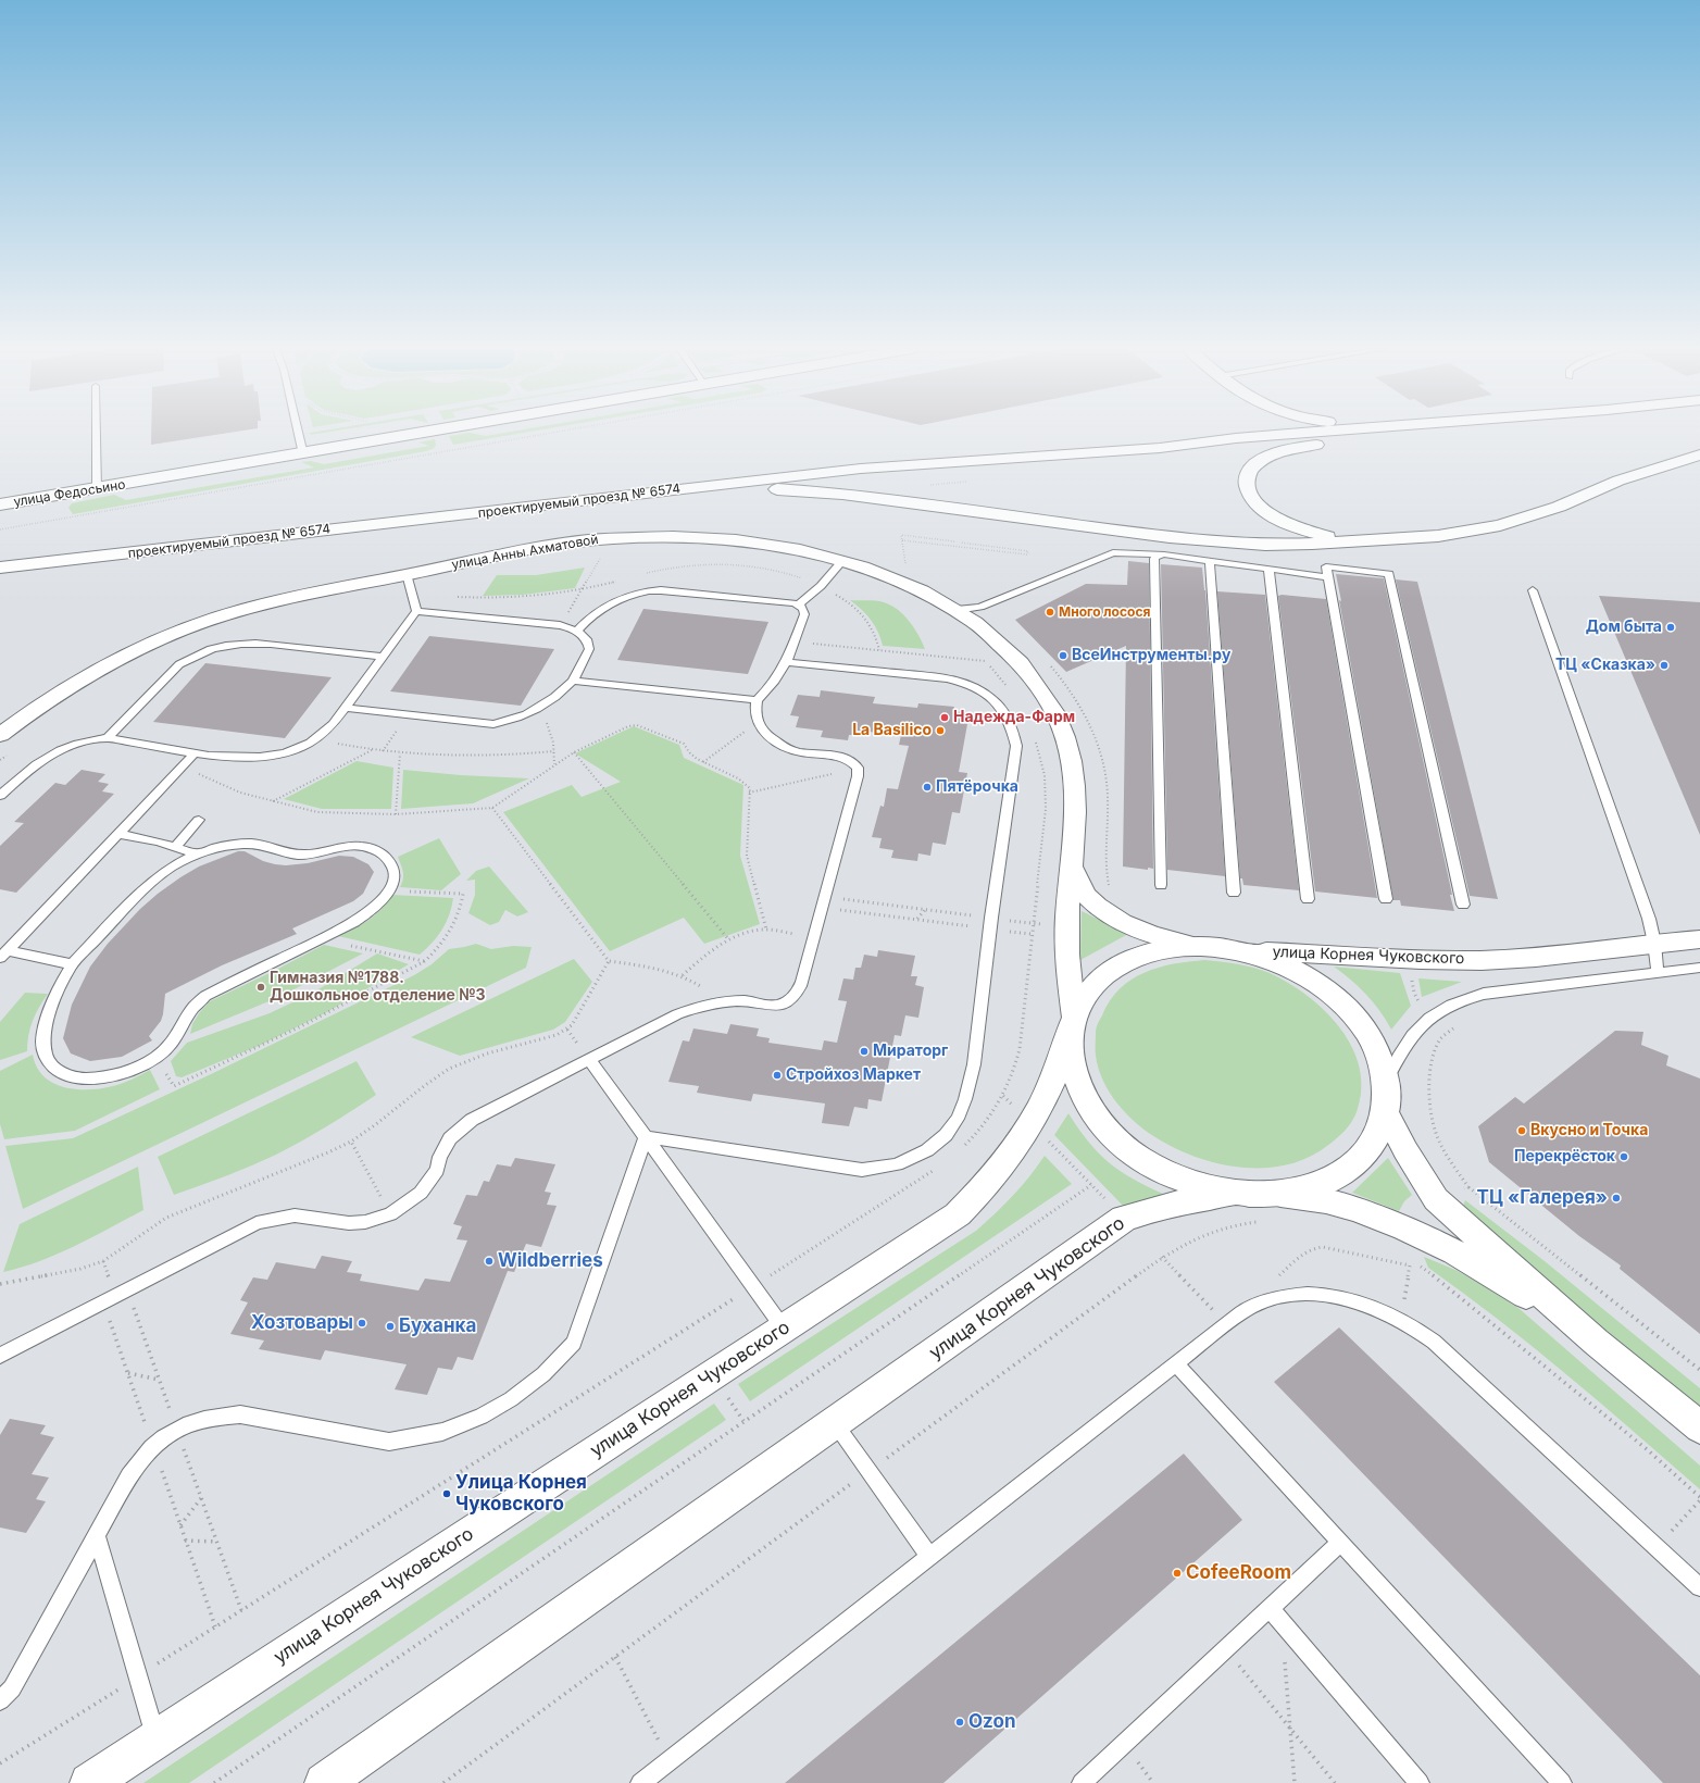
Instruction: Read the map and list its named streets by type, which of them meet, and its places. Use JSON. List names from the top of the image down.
{
  "streets": {
    "main road": ["улица Федосьино", "проектируемый проезд № 6574", "улица Корнея Чуковского"],
    "street": ["улица Анны Ахматовой"]
  },
  "crossings": [
    ["улица Анны Ахматовой", "улица Корнея Чуковского"]
  ],
  "places": [
    "Много лосося",
    "Дом быта",
    "ВсеИнструменты.ру",
    "ТЦ «Сказка»",
    "Надежда-Фарм",
    "La Basilico",
    "Пятёрочка",
    "Гимназия №1788. Дошкольное отделение №3",
    "Мираторг",
    "Стройхоз Маркет",
    "Вкусно и Точка",
    "Перекрёсток",
    "ТЦ «Галерея»",
    "Wildberries",
    "Хозтовары",
    "Буханка",
    "Улица Корнея Чуковского",
    "CofeeRoom",
    "Ozon"
  ]
}
